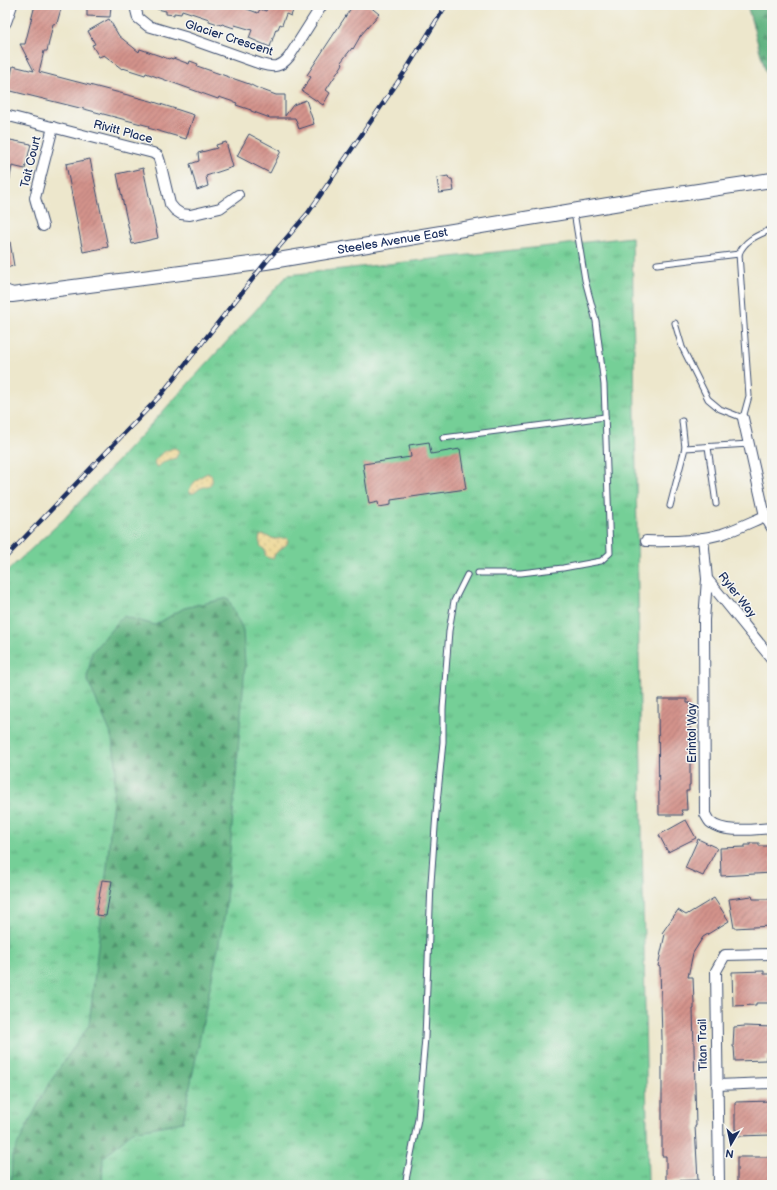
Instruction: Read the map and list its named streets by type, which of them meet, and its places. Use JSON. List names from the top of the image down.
{
  "streets": {
    "main road": ["Steeles Avenue East"],
    "street": [
      "Glacier Crescent",
      "Rivitt Place",
      "Tait Court",
      "Ryler Way",
      "Erintol Way",
      "Titan Trail"
    ]
  },
  "crossings": [
    ["Rivitt Place", "Tait Court"],
    ["Ryler Way", "Erintol Way"]
  ],
  "north": "bottom"
}
